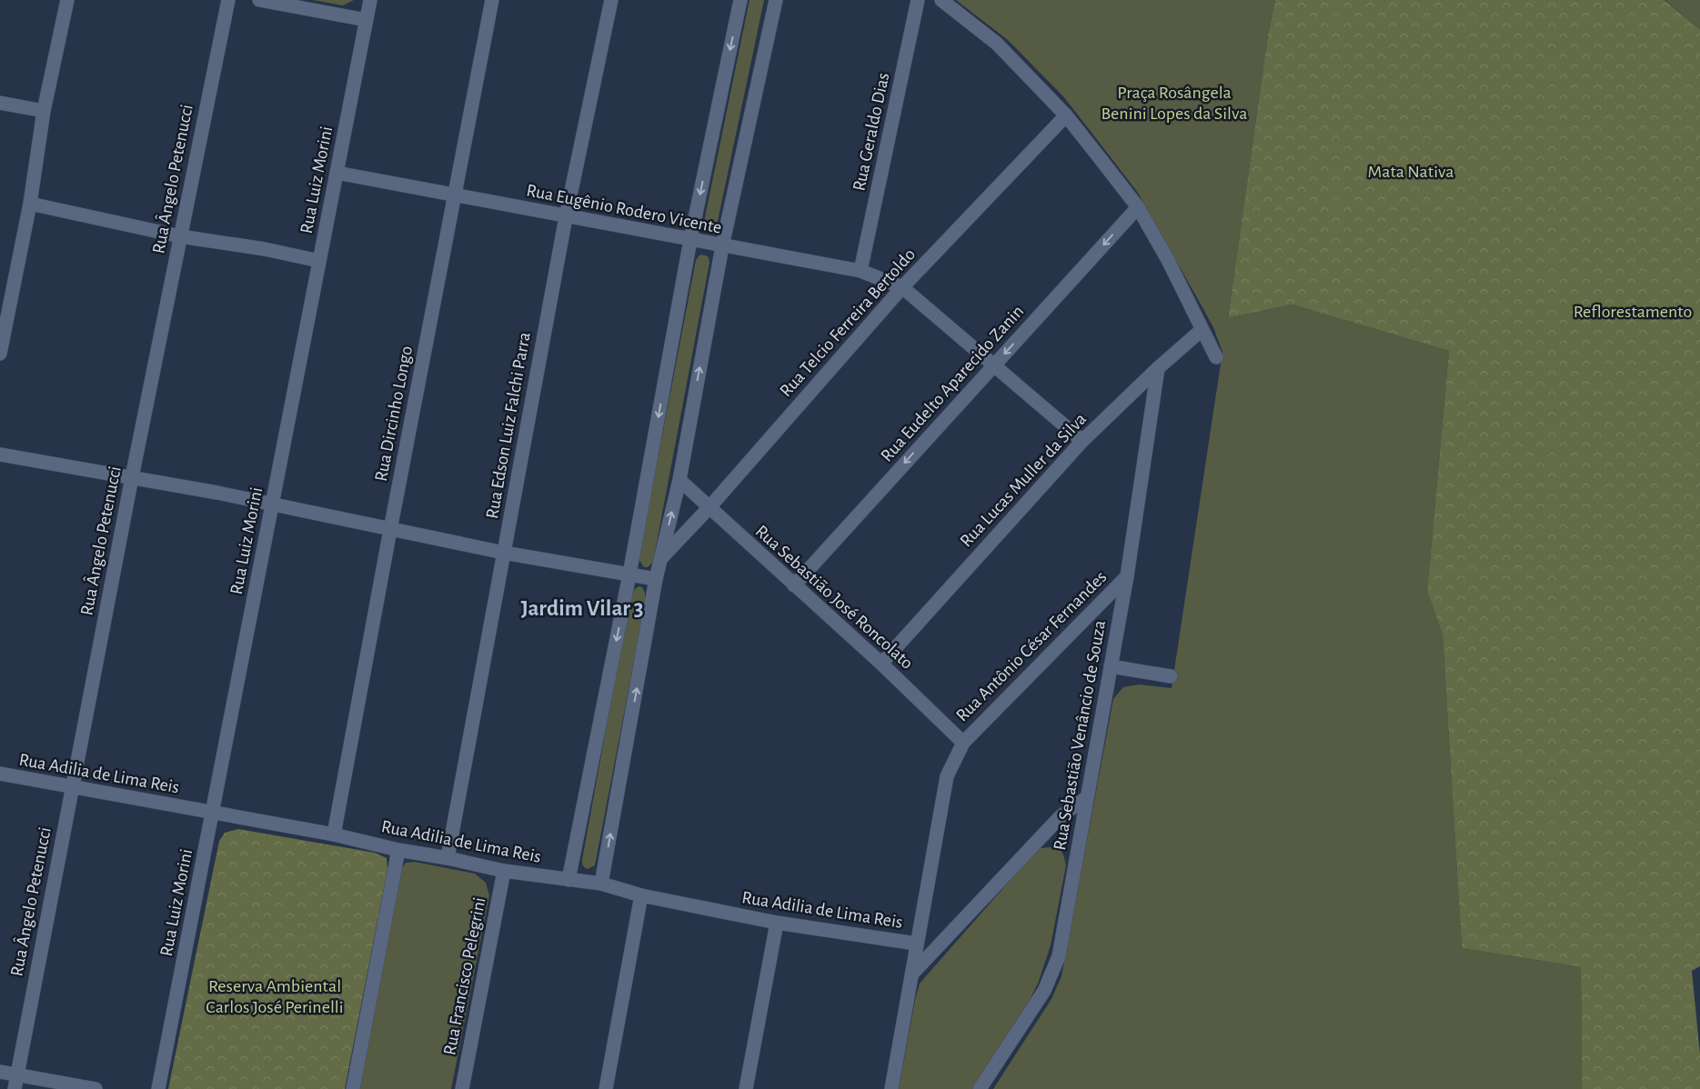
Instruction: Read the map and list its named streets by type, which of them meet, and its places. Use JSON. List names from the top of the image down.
{
  "streets": {
    "street": [
      "Rua Geraldo Dias",
      "Rua Ângelo Petenucci",
      "Rua Luiz Morini",
      "Rua Eugênio Rodero Vicente",
      "Rua Telcio Ferreira Bertoldo",
      "Rua Eudelto Aparecido Zanin",
      "Rua Dircinho Longo",
      "Rua Edson Luiz Falchi Parra",
      "Rua Lucas Muller da Silva",
      "Rua Sebastião José Roncolato",
      "Rua Antônio César Fernandes",
      "Rua Sebastião Venâncio de Souza",
      "Rua Adilia de Lima Reis",
      "Rua Francisco Pelegrini"
    ]
  },
  "crossings": [
    ["Rua Geraldo Dias", "Rua Eugênio Rodero Vicente"],
    ["Rua Ângelo Petenucci", "Rua Adilia de Lima Reis"],
    ["Rua Luiz Morini", "Rua Eugênio Rodero Vicente"],
    ["Rua Luiz Morini", "Rua Adilia de Lima Reis"],
    ["Rua Eugênio Rodero Vicente", "Rua Telcio Ferreira Bertoldo"],
    ["Rua Eugênio Rodero Vicente", "Rua Eudelto Aparecido Zanin"],
    ["Rua Eugênio Rodero Vicente", "Rua Dircinho Longo"],
    ["Rua Eugênio Rodero Vicente", "Rua Edson Luiz Falchi Parra"],
    ["Rua Eugênio Rodero Vicente", "Rua Lucas Muller da Silva"],
    ["Rua Telcio Ferreira Bertoldo", "Rua Sebastião José Roncolato"],
    ["Rua Eudelto Aparecido Zanin", "Rua Sebastião José Roncolato"],
    ["Rua Dircinho Longo", "Rua Adilia de Lima Reis"],
    ["Rua Edson Luiz Falchi Parra", "Rua Adilia de Lima Reis"],
    ["Rua Lucas Muller da Silva", "Rua Sebastião José Roncolato"],
    ["Rua Lucas Muller da Silva", "Rua Sebastião Venâncio de Souza"],
    ["Rua Sebastião José Roncolato", "Rua Antônio César Fernandes"],
    ["Rua Antônio César Fernandes", "Rua Sebastião Venâncio de Souza"],
    ["Rua Antônio César Fernandes", "Rua Adilia de Lima Reis"],
    ["Rua Adilia de Lima Reis", "Rua Francisco Pelegrini"]
  ],
  "one_way": ["Rua Eudelto Aparecido Zanin"],
  "districts": ["Jardim Vilar 3"],
  "parks": [
    "Praça Rosângela Benini Lopes da Silva",
    "Mata Nativa",
    "Reflorestamento",
    "Reserva Ambiental Carlos José Perinelli"
  ]
}
